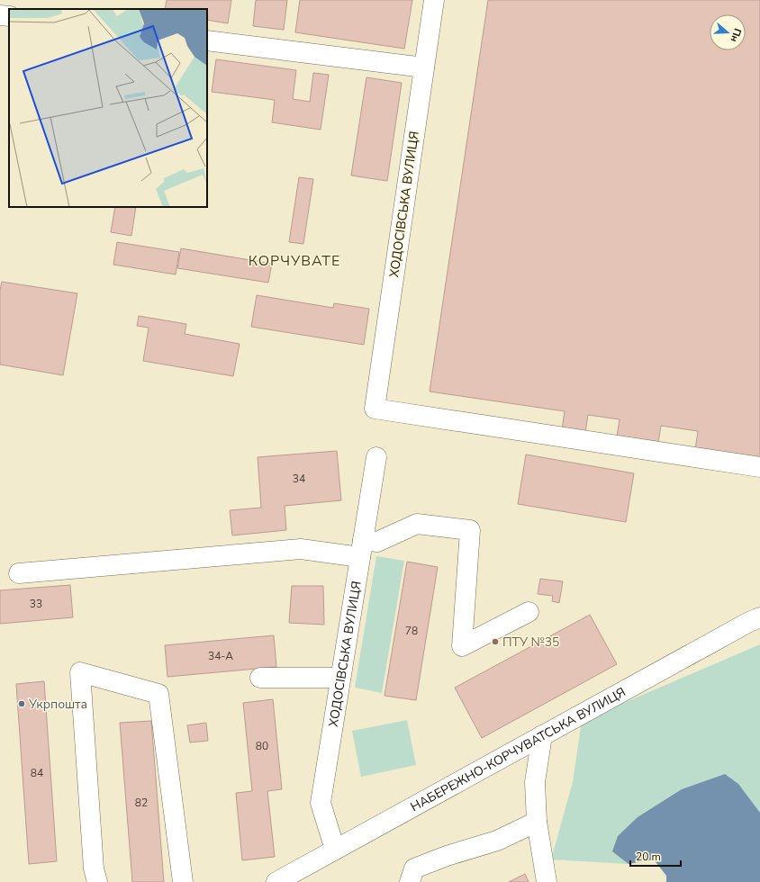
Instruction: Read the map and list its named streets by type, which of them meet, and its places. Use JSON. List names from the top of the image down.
{
  "streets": {
    "street": ["ХОДОСІВСЬКА ВУЛИЦЯ", "НАБЕРЕЖНО-КОРЧУВАТСЬКА ВУЛИЦЯ"]
  },
  "crossings": [
    ["ХОДОСІВСЬКА ВУЛИЦЯ", "НАБЕРЕЖНО-КОРЧУВАТСЬКА ВУЛИЦЯ"]
  ],
  "districts": ["КОРЧУВАТЕ"],
  "places": ["ПТУ №35", "Укрпошта"],
  "house_numbers": [
    "34",
    "33",
    "78",
    "34-А",
    "80",
    "84",
    "82"
  ],
  "scale_bar": "20 m",
  "north": "right"
}
